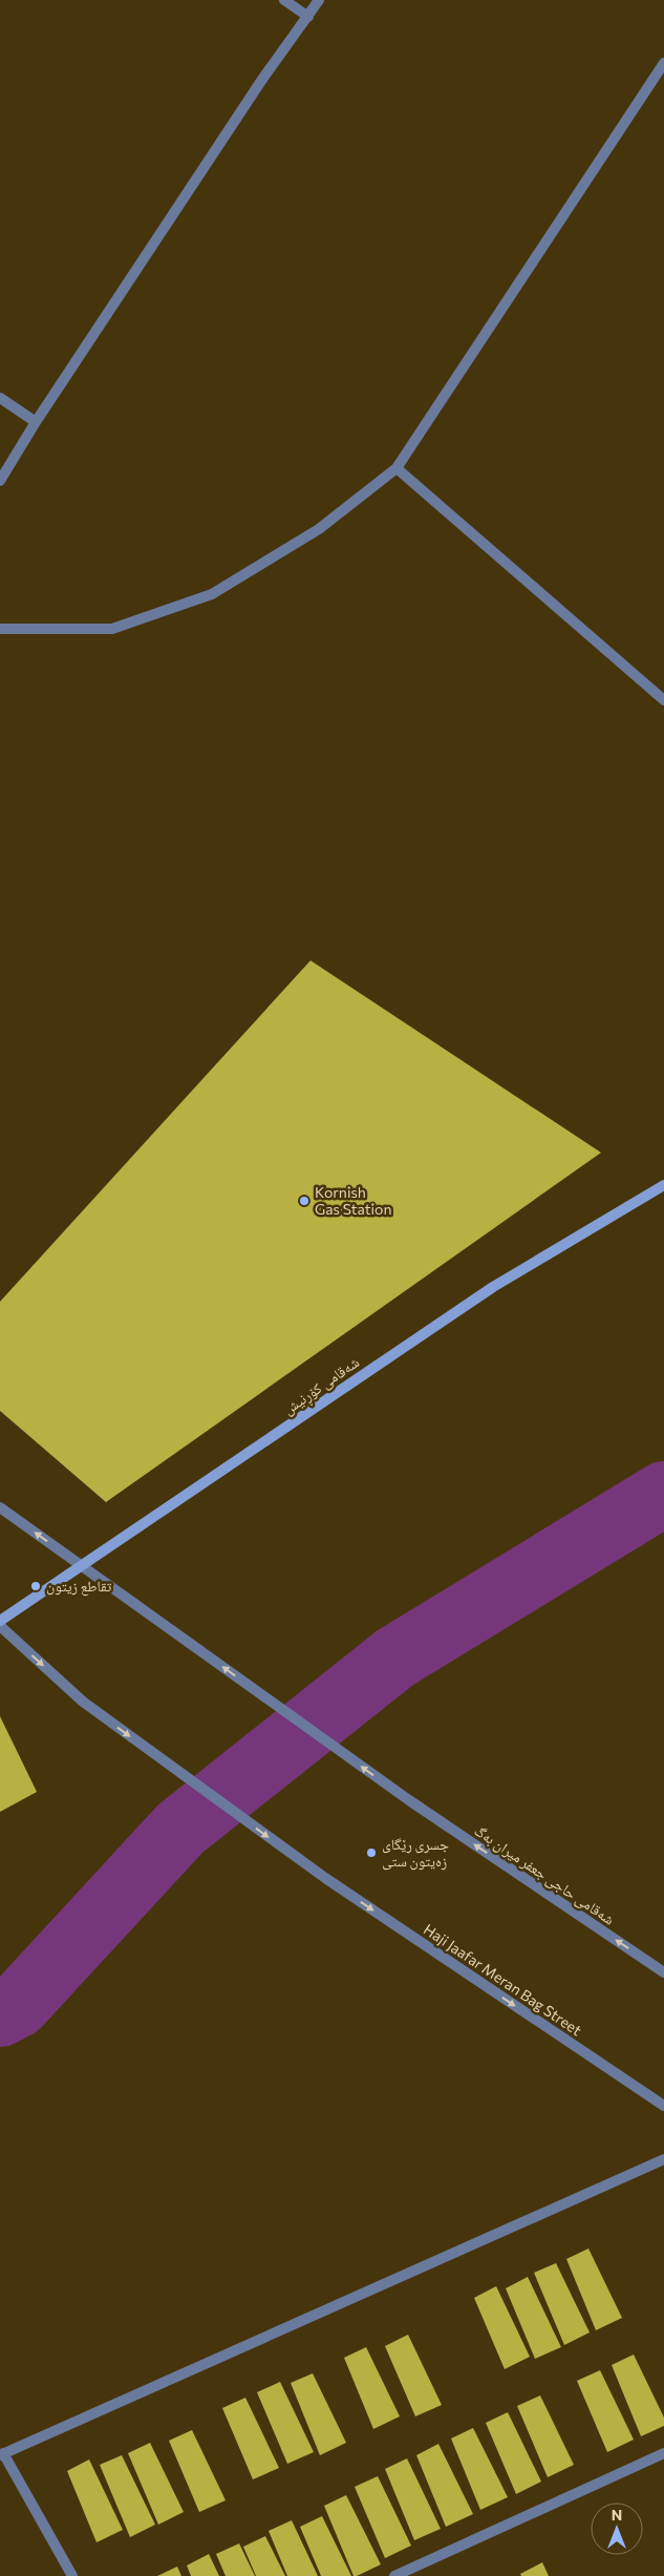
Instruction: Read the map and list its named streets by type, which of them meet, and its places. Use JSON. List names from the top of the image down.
{
  "streets": {
    "main road": ["شەقامی کۆڕنیش"],
    "street": ["شەقامی حاجی جعفر میران بەگ", "Haji Jaafar Meran Bag Street"]
  },
  "crossings": [
    ["شەقامی کۆڕنیش", "شەقامی حاجی جعفر میران بەگ"]
  ],
  "one_way": ["شەقامی حاجی جعفر میران بەگ", "Haji Jaafar Meran Bag Street"],
  "places": ["Kornish Gas Station", "تقاطع زيتون", "جسری رێگای زەیتون ستی"],
  "north": "top"
}
